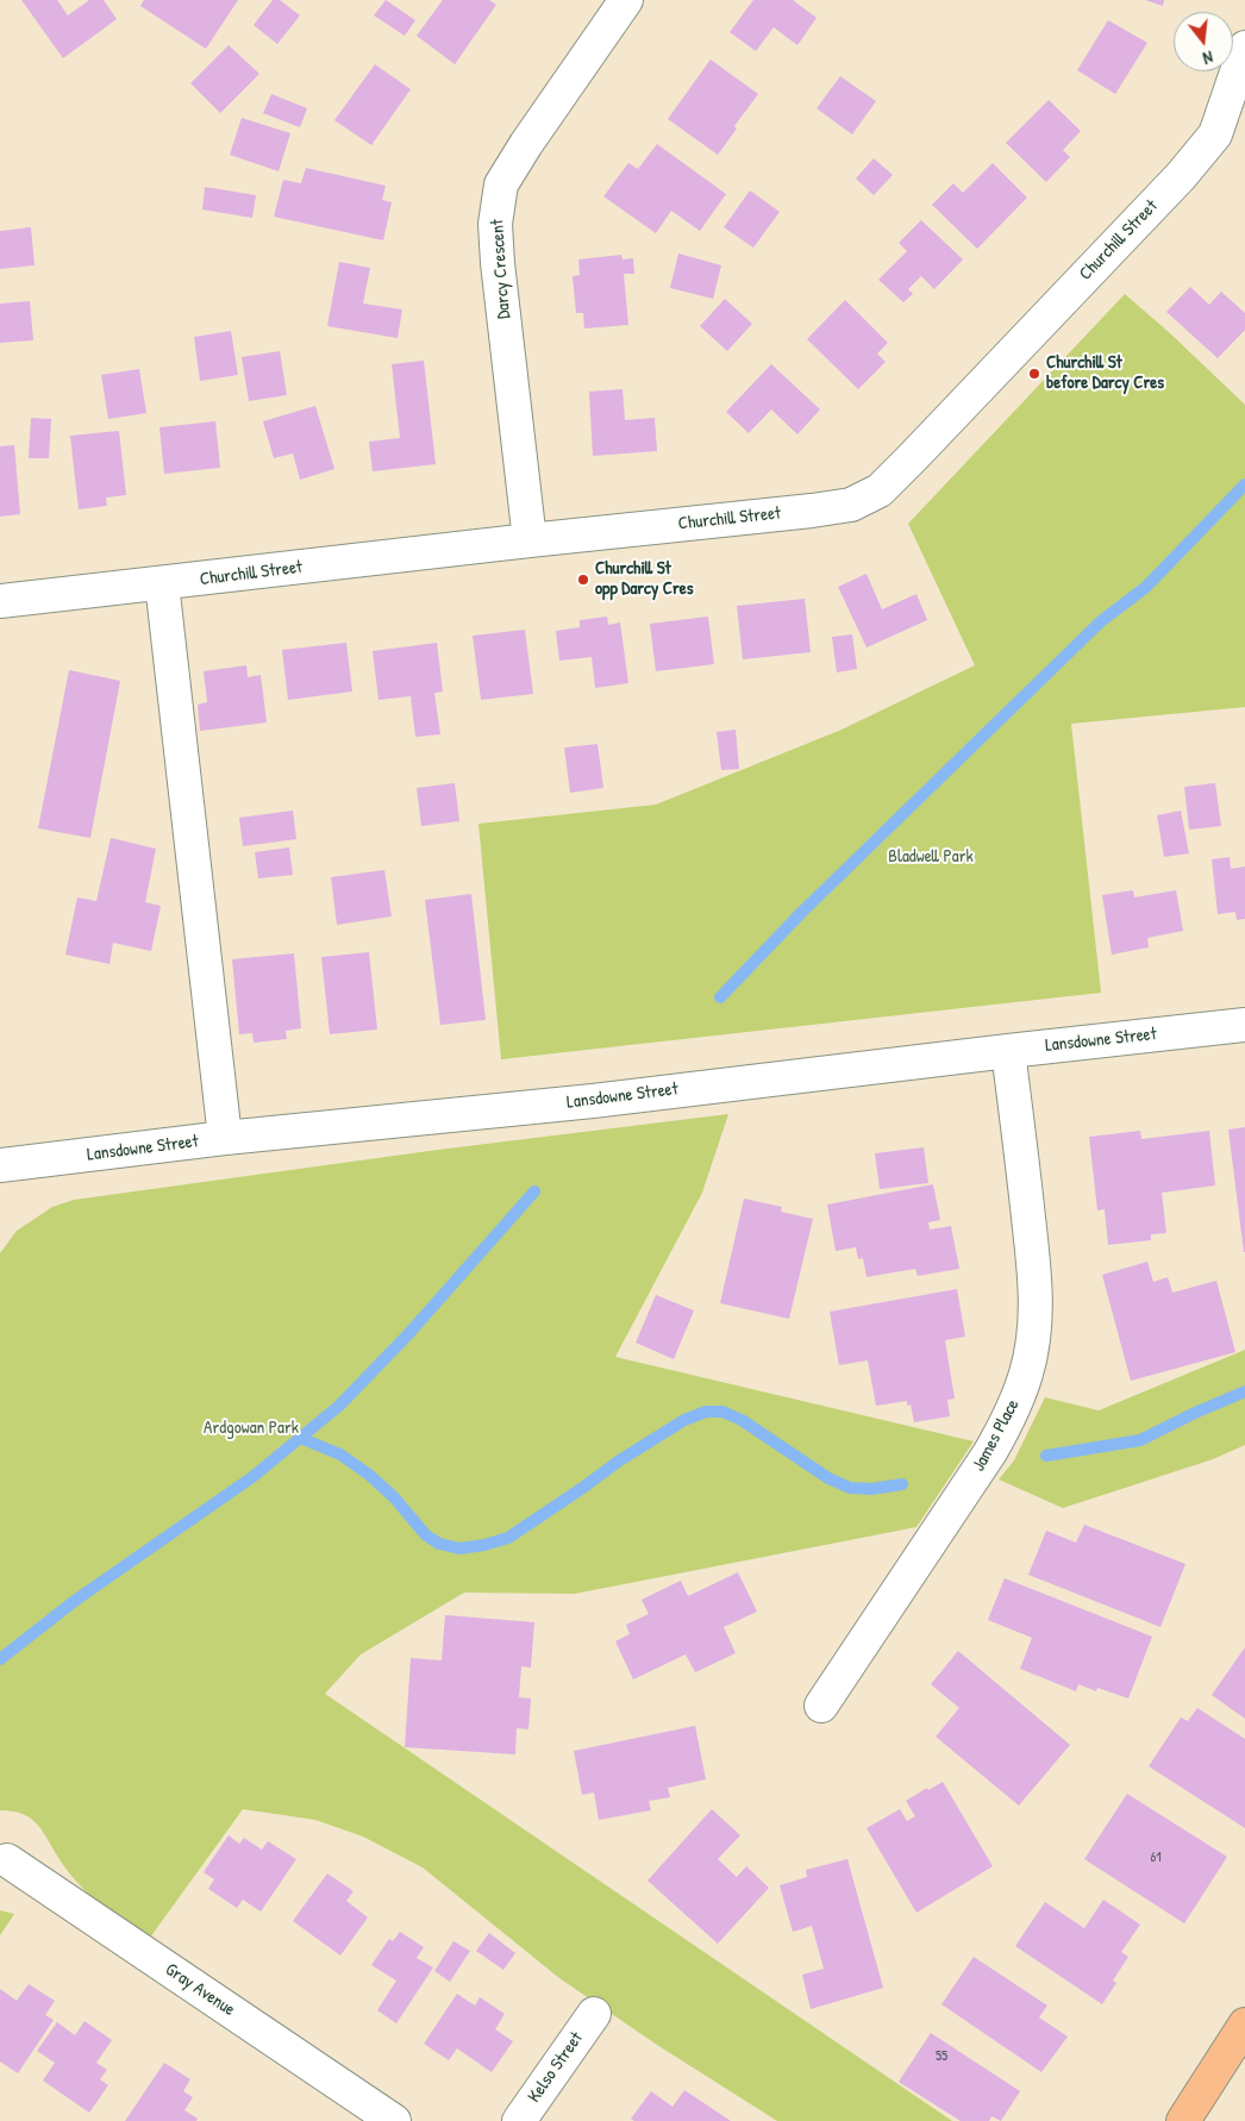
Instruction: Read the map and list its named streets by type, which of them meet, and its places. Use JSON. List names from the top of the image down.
{
  "streets": {
    "street": [
      "Churchill Street",
      "Darcy Crescent",
      "Lansdowne Street",
      "James Place",
      "Gray Avenue",
      "Kelso Street"
    ]
  },
  "crossings": [
    ["Churchill Street", "Darcy Crescent"],
    ["Lansdowne Street", "James Place"]
  ],
  "parks": ["Bladwell Park", "Ardgowan Park"],
  "places": ["Churchill St before Darcy Cres", "Churchill St opp Darcy Cres"],
  "house_numbers": ["61", "55"],
  "north": "bottom"
}
